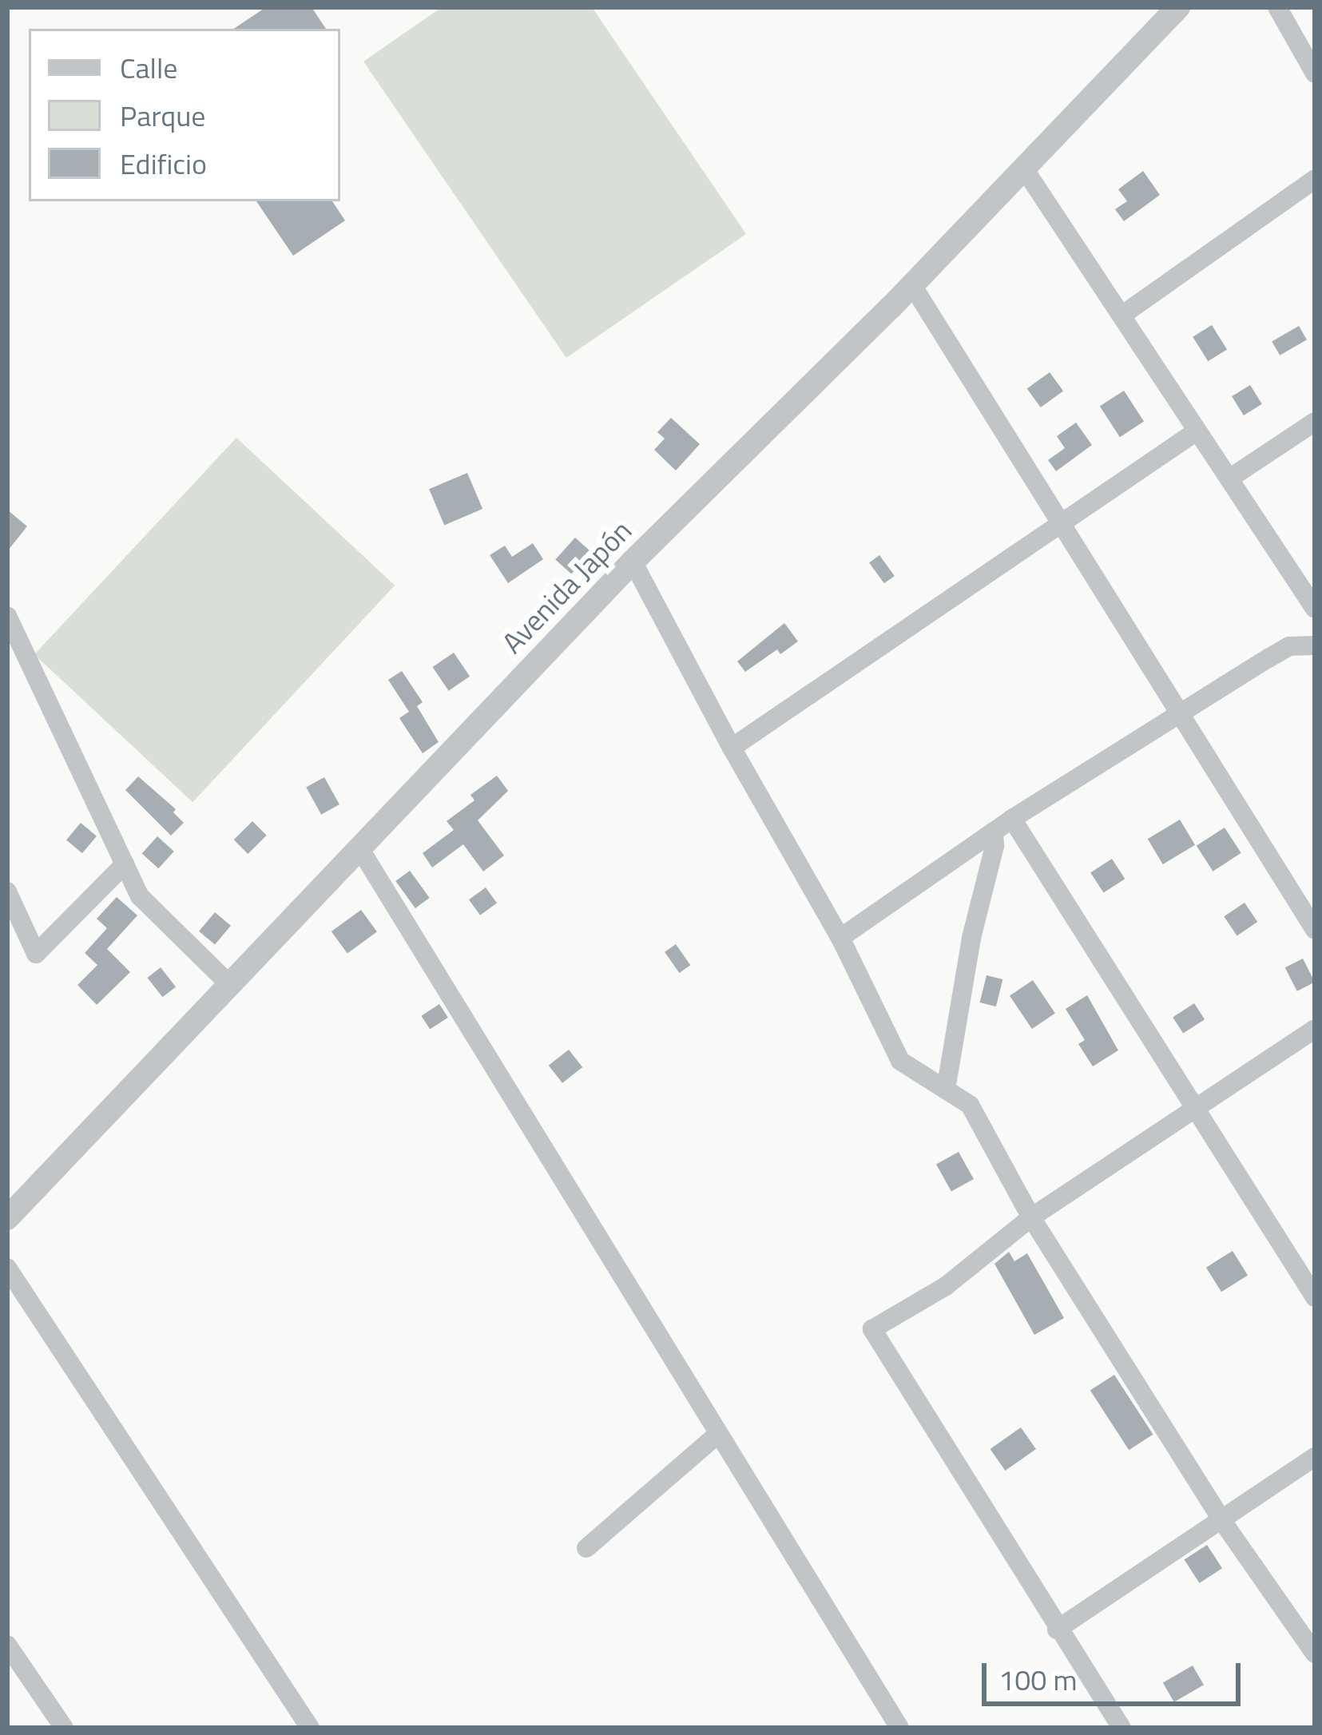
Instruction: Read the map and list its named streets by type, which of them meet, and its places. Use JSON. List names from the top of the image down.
{
  "streets": {
    "street": ["Avenida Japón"]
  },
  "legend": ["Calle", "Parque", "Edificio"],
  "scale_bar": "100 m"
}
